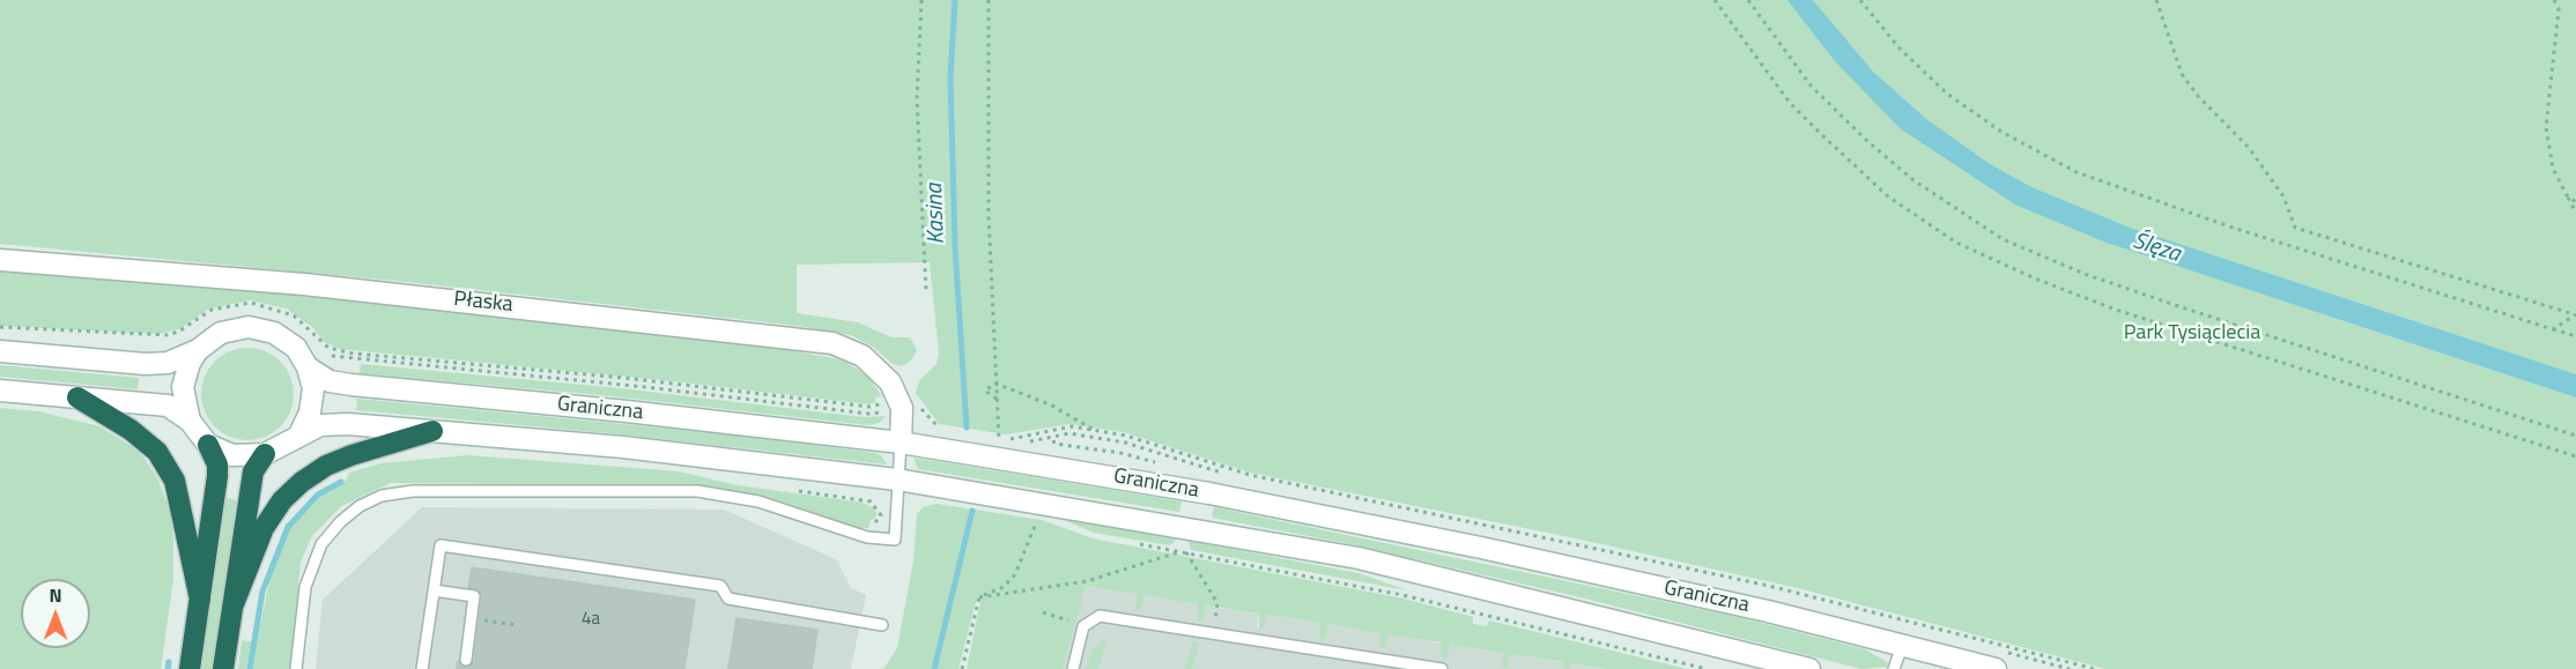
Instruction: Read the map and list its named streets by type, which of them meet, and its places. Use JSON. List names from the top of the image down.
{
  "streets": {
    "main road": ["Płaska", "Graniczna"]
  },
  "crossings": [
    ["Płaska", "Graniczna"]
  ],
  "water": ["Kasina", "Ślęza"],
  "parks": ["Park Tysiąclecia"],
  "house_numbers": ["4a"],
  "north": "top"
}
